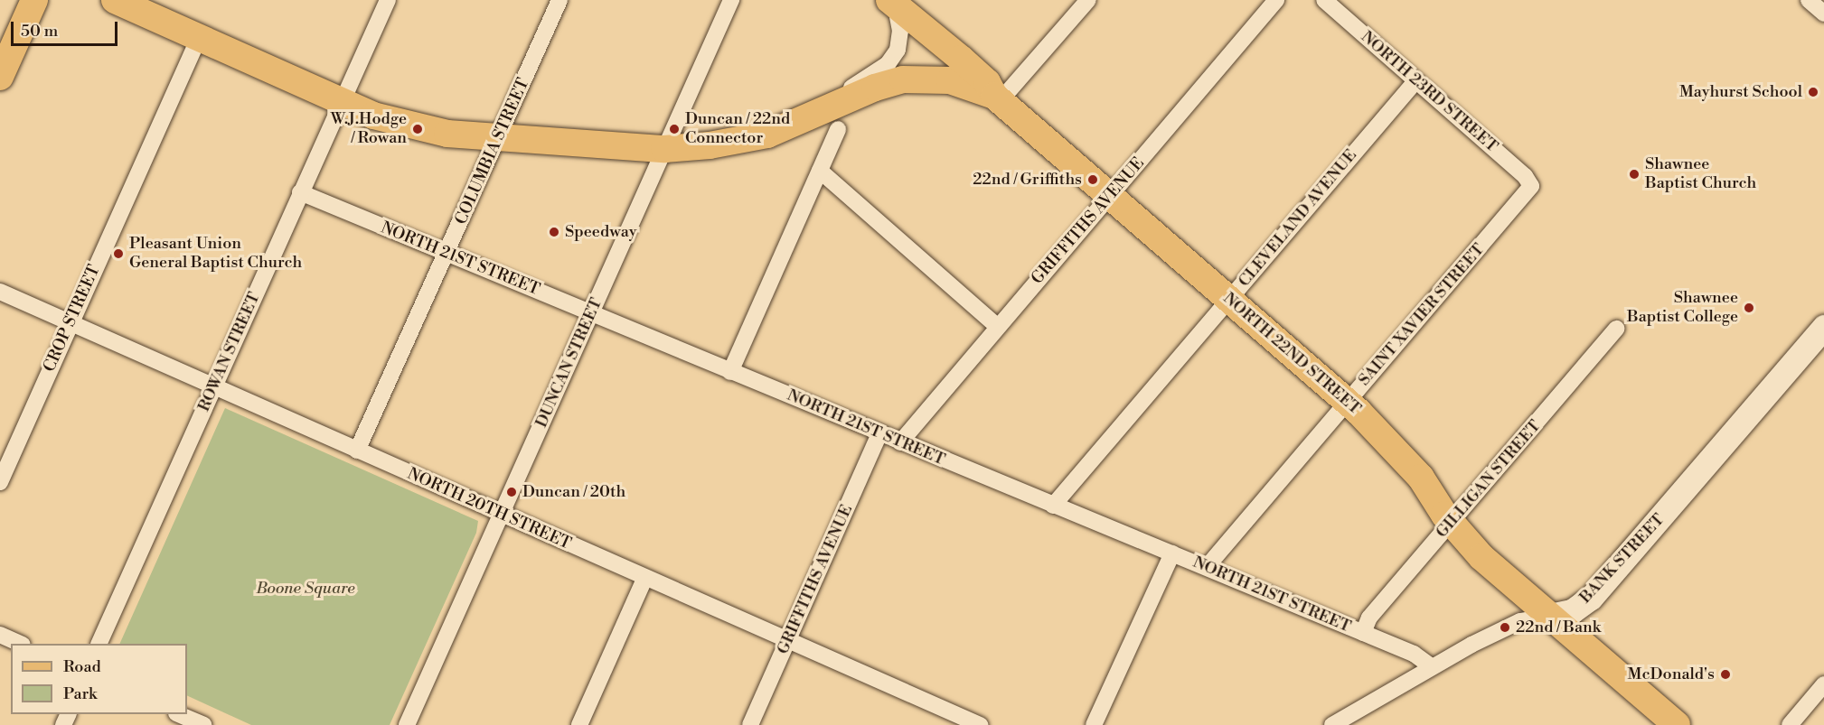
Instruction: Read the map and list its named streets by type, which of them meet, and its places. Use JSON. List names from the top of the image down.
{
  "streets": {
    "main road": ["NORTH 22ND STREET"],
    "street": [
      "NORTH 23RD STREET",
      "COLUMBIA STREET",
      "CLEVELAND AVENUE",
      "GRIFFITHS AVENUE",
      "NORTH 21ST STREET",
      "SAINT XAVIER STREET",
      "CROP STREET",
      "ROWAN STREET",
      "DUNCAN STREET",
      "GILLIGAN STREET",
      "NORTH 20TH STREET",
      "BANK STREET"
    ]
  },
  "crossings": [
    ["NORTH 23RD STREET", "CLEVELAND AVENUE"],
    ["NORTH 23RD STREET", "SAINT XAVIER STREET"],
    ["COLUMBIA STREET", "NORTH 21ST STREET"],
    ["COLUMBIA STREET", "NORTH 20TH STREET"],
    ["CLEVELAND AVENUE", "NORTH 21ST STREET"],
    ["CLEVELAND AVENUE", "NORTH 22ND STREET"],
    ["GRIFFITHS AVENUE", "NORTH 21ST STREET"],
    ["GRIFFITHS AVENUE", "NORTH 22ND STREET"],
    ["GRIFFITHS AVENUE", "NORTH 20TH STREET"],
    ["NORTH 21ST STREET", "SAINT XAVIER STREET"],
    ["NORTH 21ST STREET", "ROWAN STREET"],
    ["NORTH 21ST STREET", "DUNCAN STREET"],
    ["NORTH 21ST STREET", "GILLIGAN STREET"],
    ["NORTH 21ST STREET", "BANK STREET"],
    ["SAINT XAVIER STREET", "NORTH 22ND STREET"],
    ["CROP STREET", "NORTH 20TH STREET"],
    ["ROWAN STREET", "NORTH 20TH STREET"],
    ["NORTH 22ND STREET", "GILLIGAN STREET"],
    ["NORTH 22ND STREET", "BANK STREET"],
    ["DUNCAN STREET", "NORTH 20TH STREET"]
  ],
  "parks": ["Boone Square"],
  "places": [
    "Mayhurst School",
    "W.J.Hodge / Rowan",
    "Duncan / 22nd Connector",
    "Shawnee Baptist Church",
    "22nd / Griffiths",
    "Speedway",
    "Pleasant Union General Baptist Church",
    "Shawnee Baptist College",
    "Duncan / 20th",
    "22nd / Bank",
    "McDonald's"
  ],
  "legend": ["Road", "Park"],
  "scale_bar": "50 m"
}
